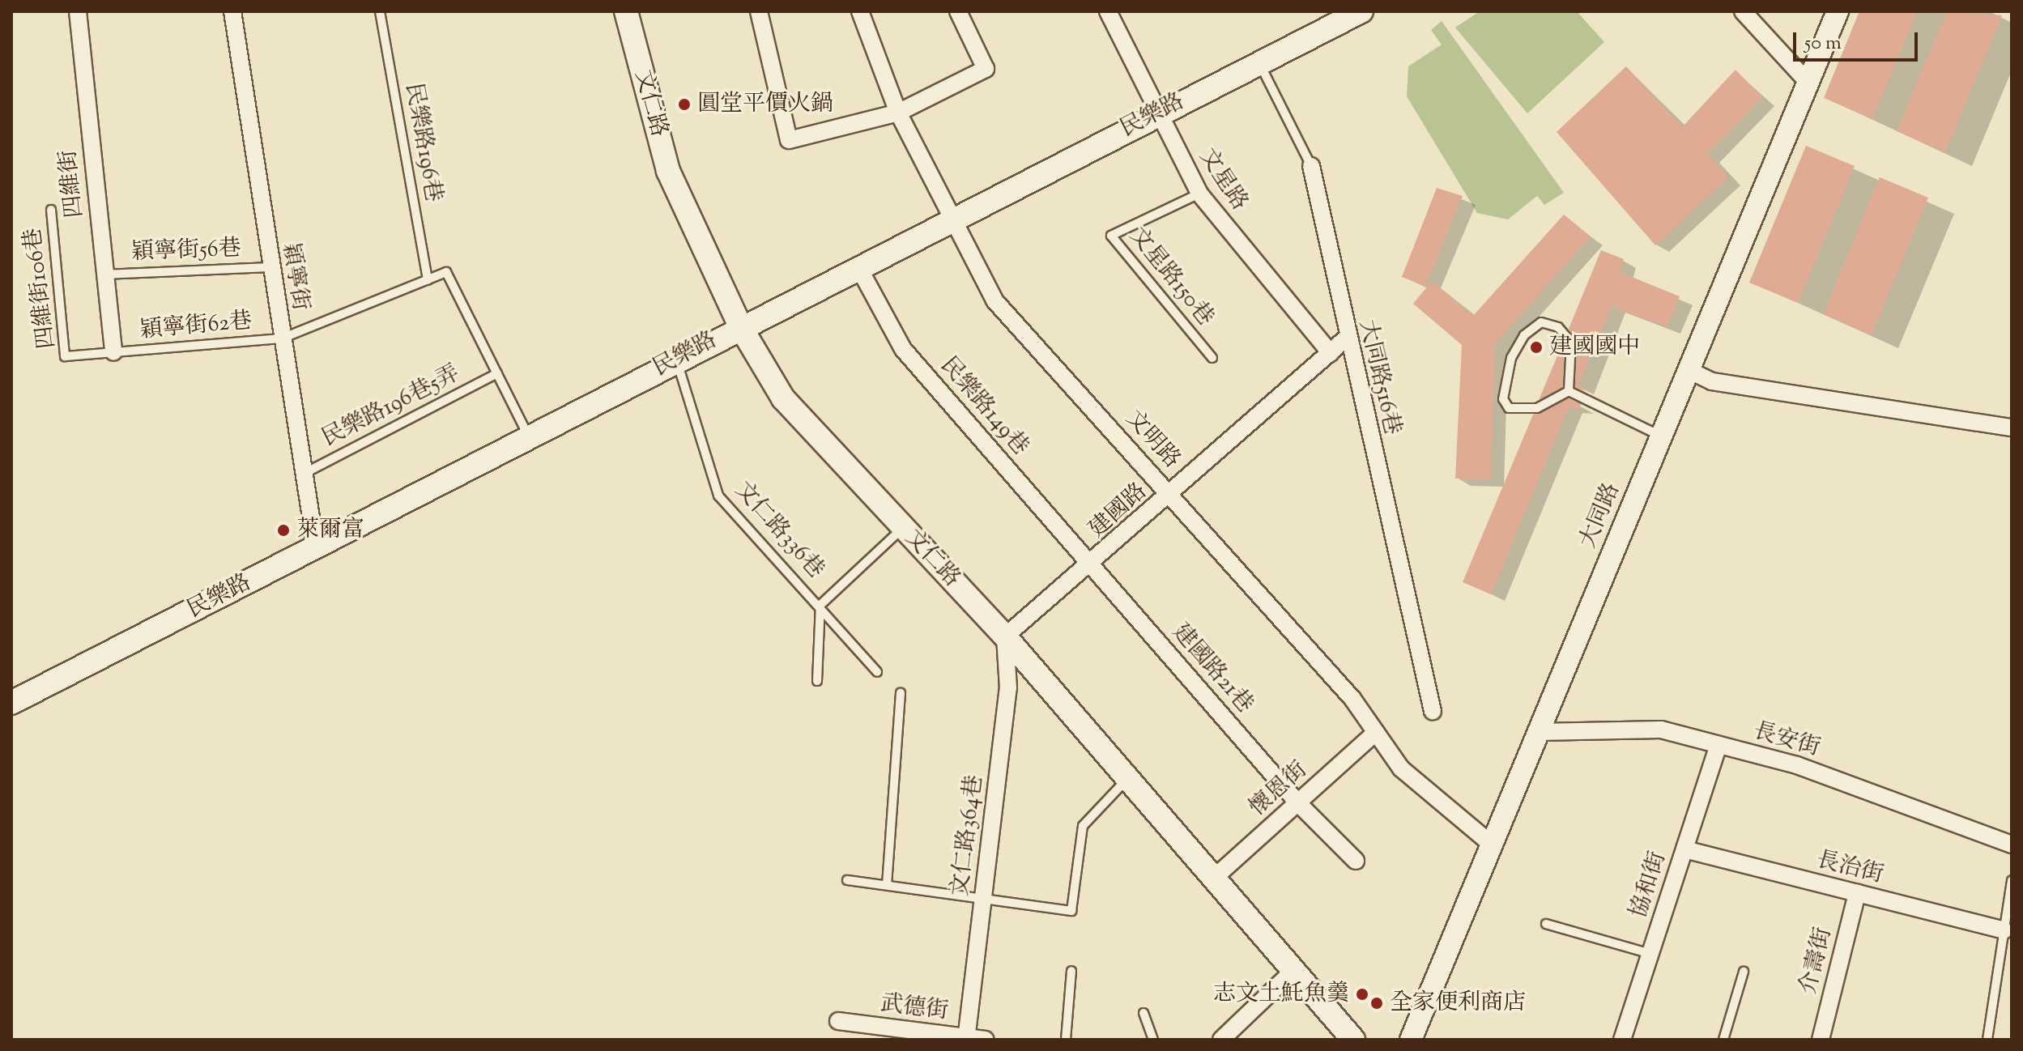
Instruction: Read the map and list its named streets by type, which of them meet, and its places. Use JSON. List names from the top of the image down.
{
  "streets": {
    "main road": ["文仁路", "民樂路"],
    "street": [
      "文星路",
      "四維街",
      "穎寧街",
      "大同路516巷",
      "民樂路149巷",
      "文明路",
      "建國路",
      "大同路",
      "建國路21巷",
      "長安街",
      "懷恩街",
      "文仁路364巷",
      "長治街",
      "協和街",
      "介壽街",
      "武德街"
    ],
    "lane": [
      "民樂路196巷",
      "穎寧街56巷",
      "文星路150巷",
      "四維街106巷",
      "穎寧街62巷",
      "民樂路196巷5弄",
      "文仁路336巷"
    ]
  },
  "crossings": [
    ["文仁路", "民樂路"],
    ["文仁路", "建國路"],
    ["文仁路", "懷恩街"],
    ["文仁路", "文仁路364巷"],
    ["民樂路", "文星路"],
    ["民樂路", "穎寧街"],
    ["民樂路", "大同路516巷"],
    ["民樂路", "民樂路149巷"],
    ["民樂路", "文明路"],
    ["民樂路", "文仁路336巷"],
    ["文星路", "文星路150巷"],
    ["文星路", "建國路"],
    ["四維街", "穎寧街56巷"],
    ["四維街", "四維街106巷"],
    ["四維街", "穎寧街62巷"],
    ["穎寧街56巷", "穎寧街"],
    ["穎寧街", "穎寧街62巷"],
    ["穎寧街", "民樂路196巷5弄"],
    ["四維街106巷", "穎寧街62巷"],
    ["大同路516巷", "建國路"],
    ["民樂路149巷", "建國路"],
    ["民樂路149巷", "建國路21巷"],
    ["文明路", "建國路"],
    ["文明路", "大同路"],
    ["文明路", "懷恩街"],
    ["建國路", "建國路21巷"],
    ["建國路", "文仁路364巷"],
    ["大同路", "長安街"],
    ["建國路21巷", "懷恩街"],
    ["長安街", "協和街"],
    ["文仁路364巷", "武德街"],
    ["長治街", "協和街"],
    ["長治街", "介壽街"]
  ],
  "places": [
    "圓堂平價火鍋",
    "建國國中",
    "萊爾富",
    "志文土魠魚羹",
    "全家便利商店"
  ],
  "scale_bar": "50 m"
}
